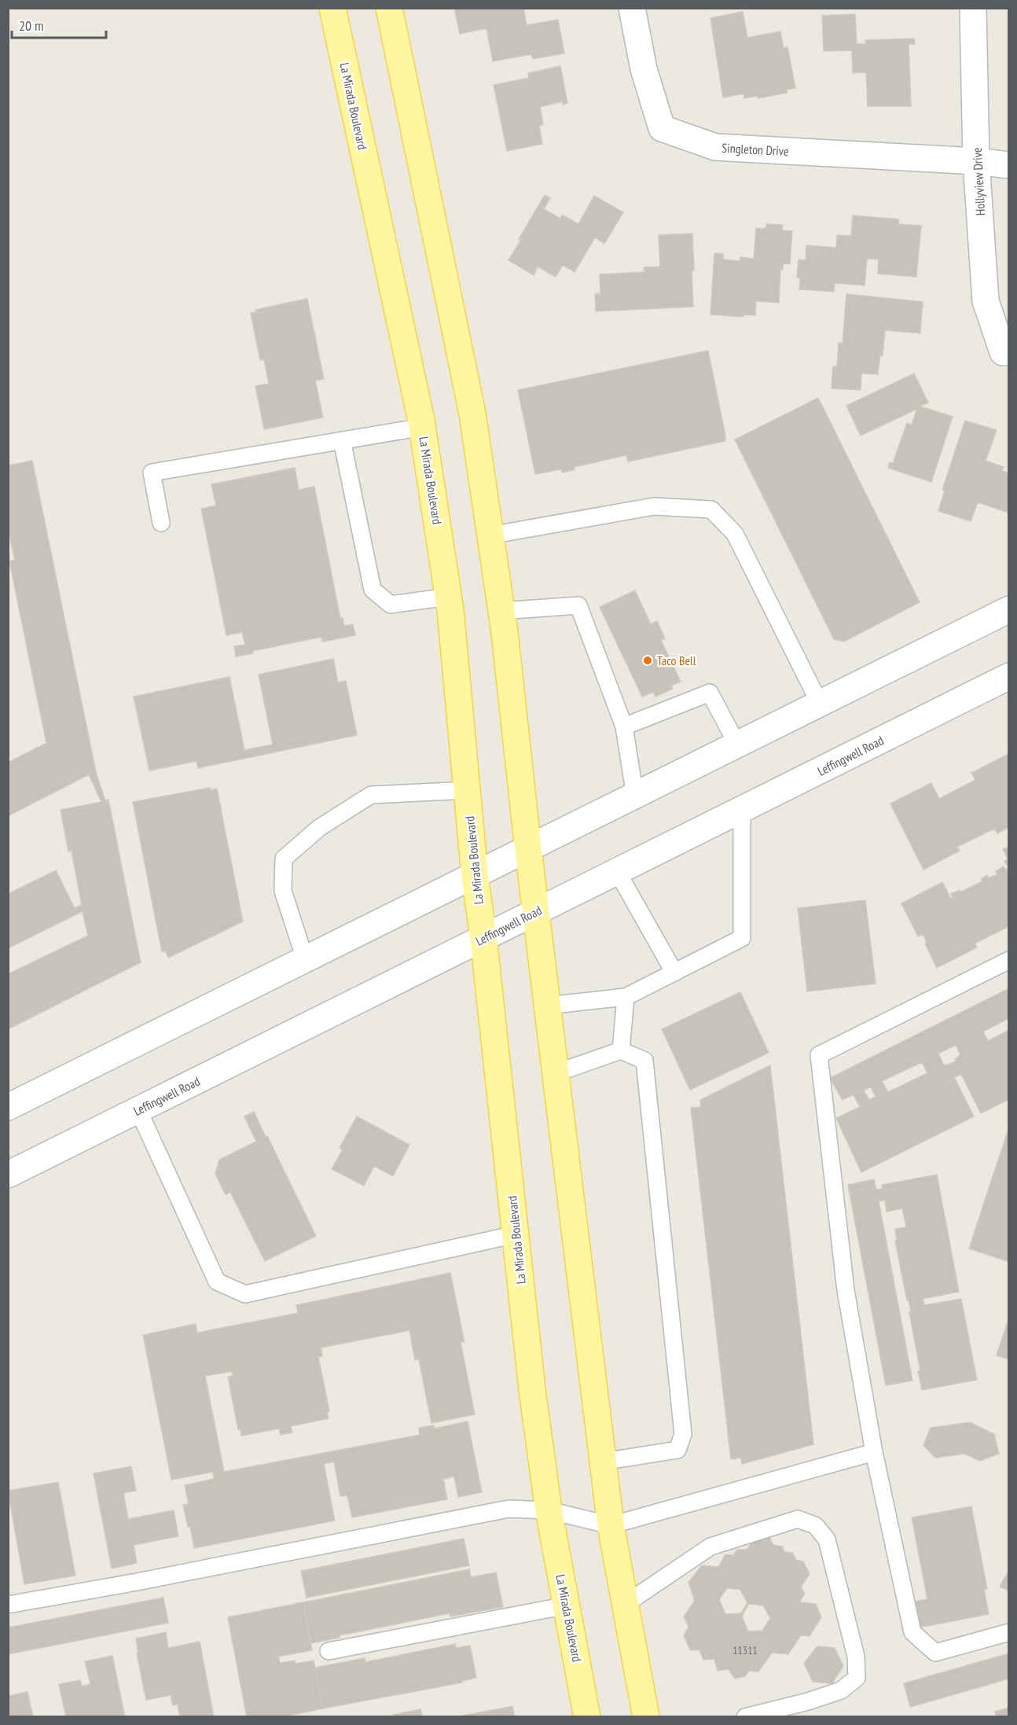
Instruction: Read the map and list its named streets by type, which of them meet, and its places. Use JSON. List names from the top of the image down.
{
  "streets": {
    "main road": [
      "La Mirada Boulevard",
      "Singleton Drive",
      "Hollyview Drive",
      "Leffingwell Road"
    ]
  },
  "crossings": [
    ["La Mirada Boulevard", "Leffingwell Road"],
    ["Singleton Drive", "Hollyview Drive"]
  ],
  "places": ["Taco Bell"],
  "house_numbers": ["11311"],
  "scale_bar": "20 m"
}
